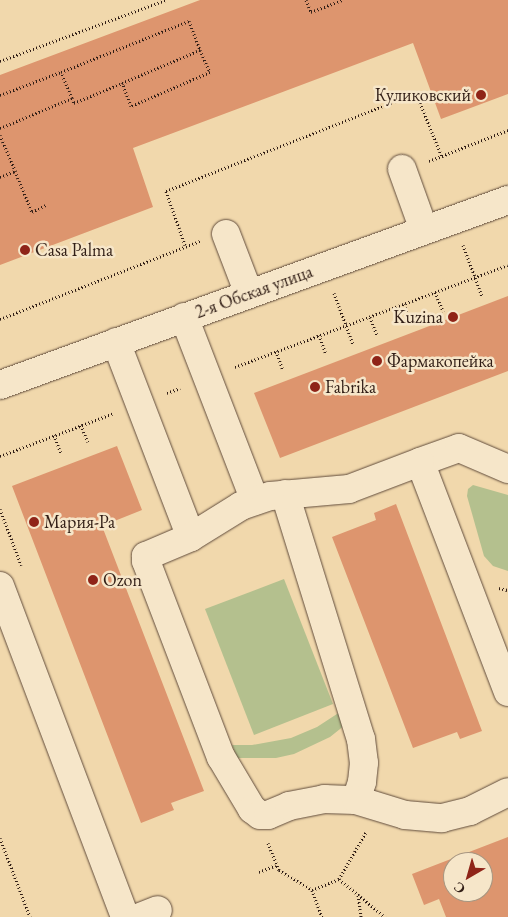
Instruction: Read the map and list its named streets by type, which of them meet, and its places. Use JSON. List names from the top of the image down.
{
  "streets": {
    "street": ["2-я Обская улица"]
  },
  "places": [
    "Куликовский",
    "Casa Palma",
    "Kuzina",
    "Фармакопейка",
    "Fabrika",
    "Мария-Ра",
    "Ozon"
  ],
  "north": "bottom left"
}
